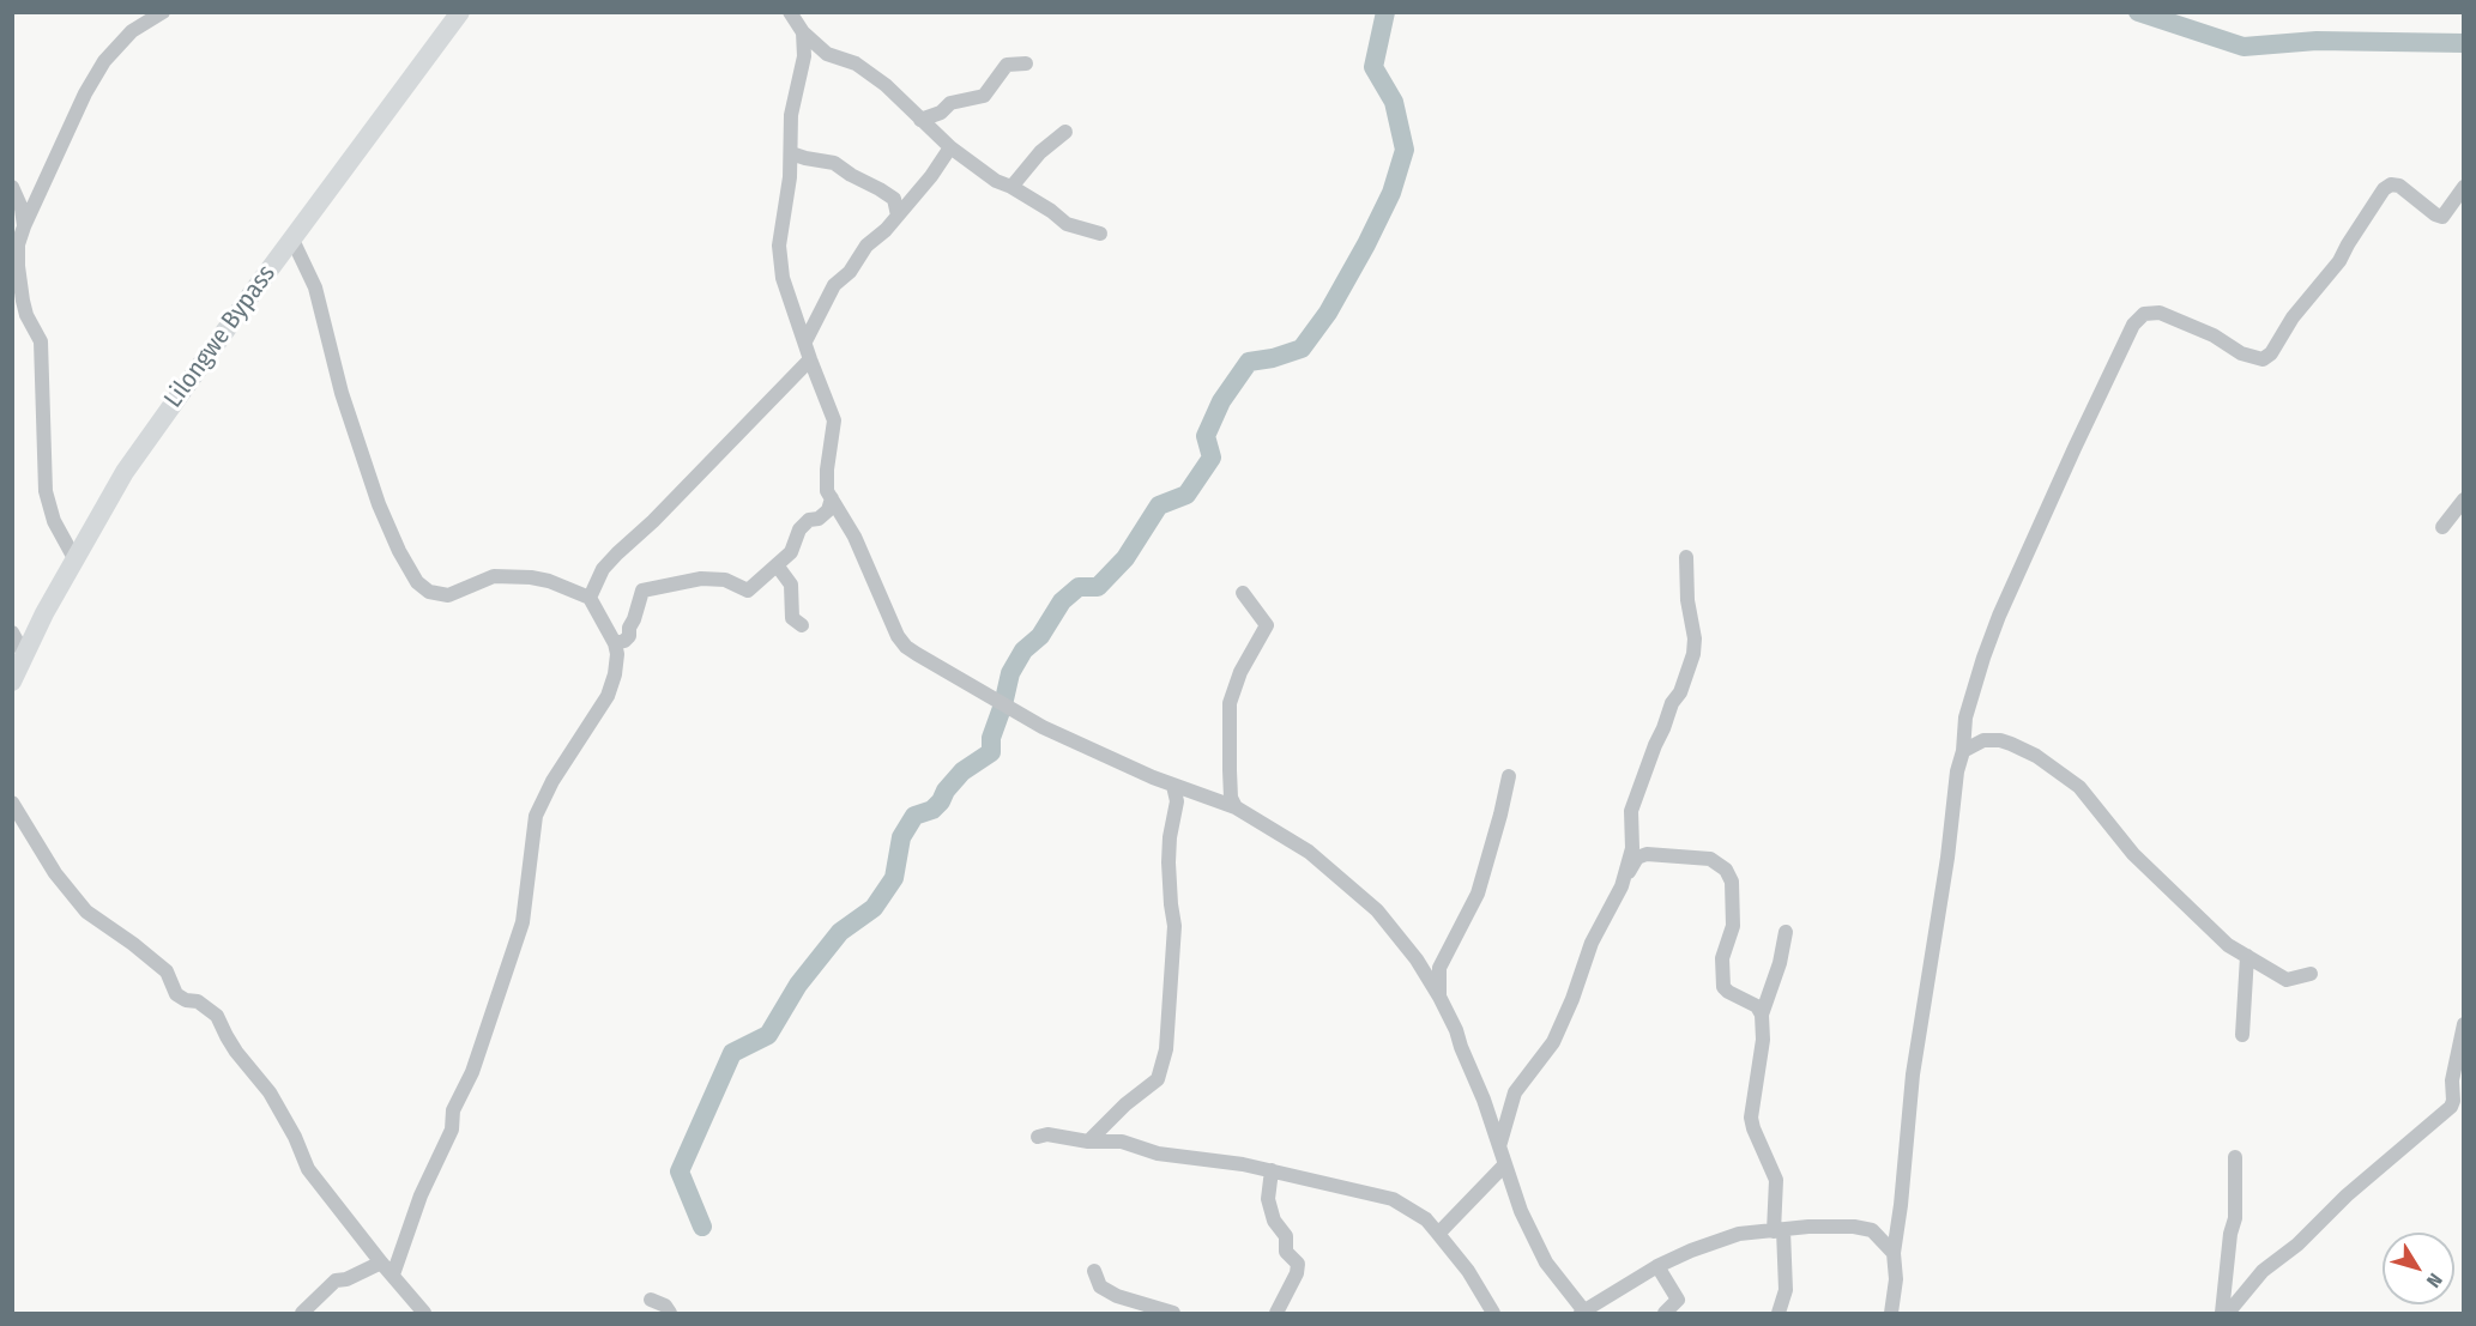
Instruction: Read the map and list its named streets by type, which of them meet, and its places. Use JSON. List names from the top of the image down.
{
  "streets": {
    "main road": ["Lilongwe Bypass"]
  },
  "north": "bottom right"
}
